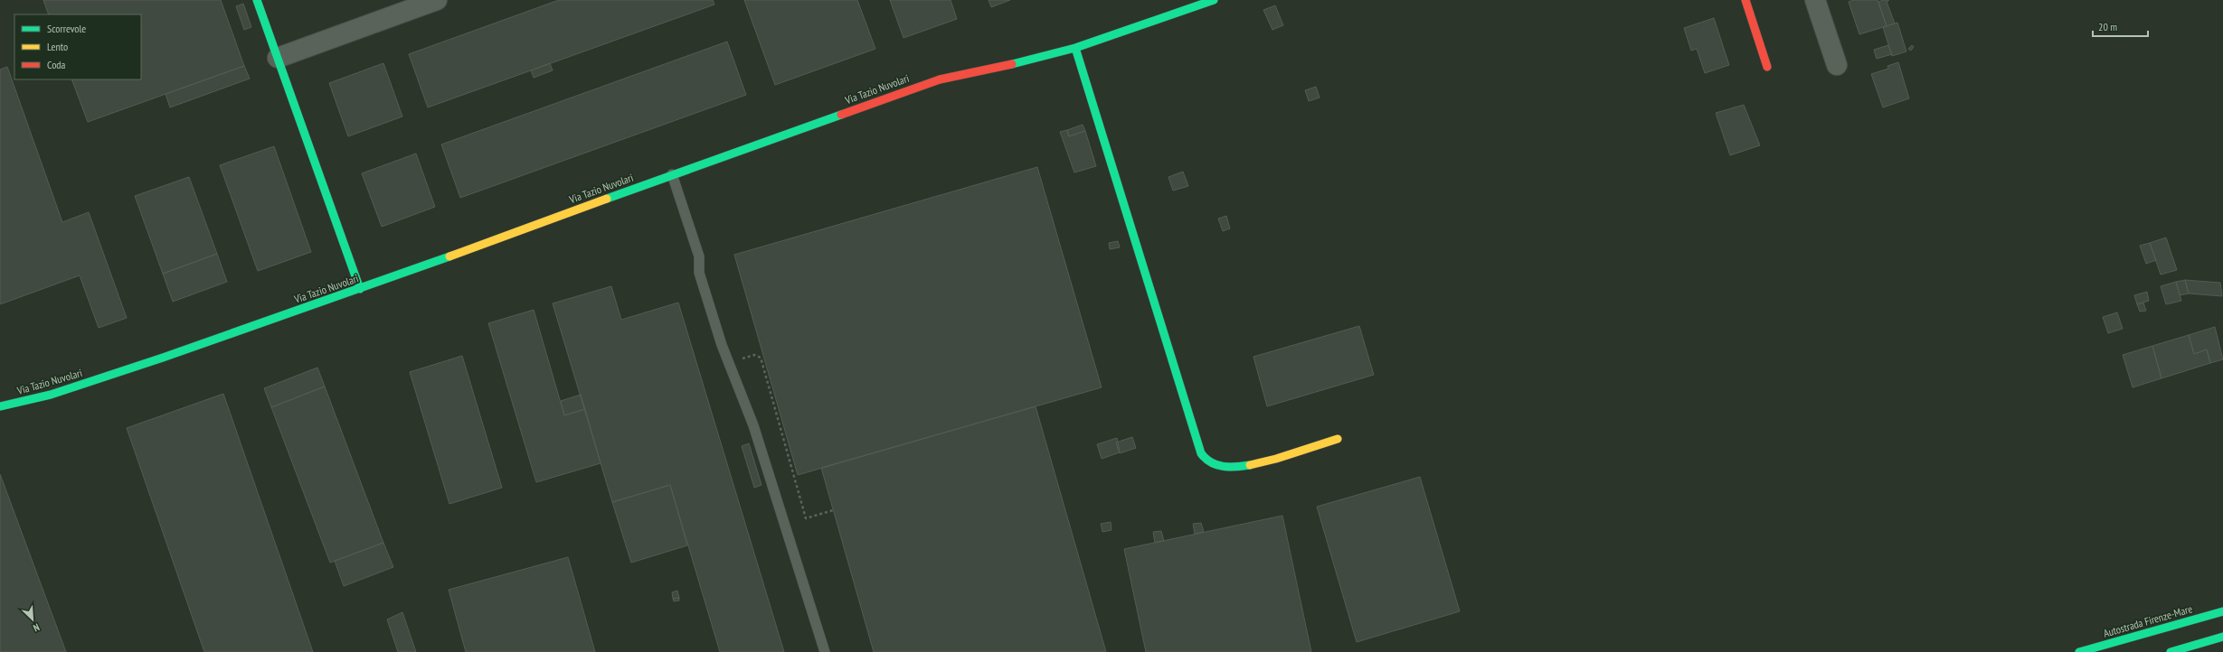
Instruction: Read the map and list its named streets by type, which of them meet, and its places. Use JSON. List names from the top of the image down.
{
  "streets": {
    "main road": ["Via Tazio Nuvolari", "Autostrada Firenze-Mare"]
  },
  "legend": ["Scorrevole", "Lento", "Coda"],
  "scale_bar": "20 m",
  "north": "bottom right"
}
